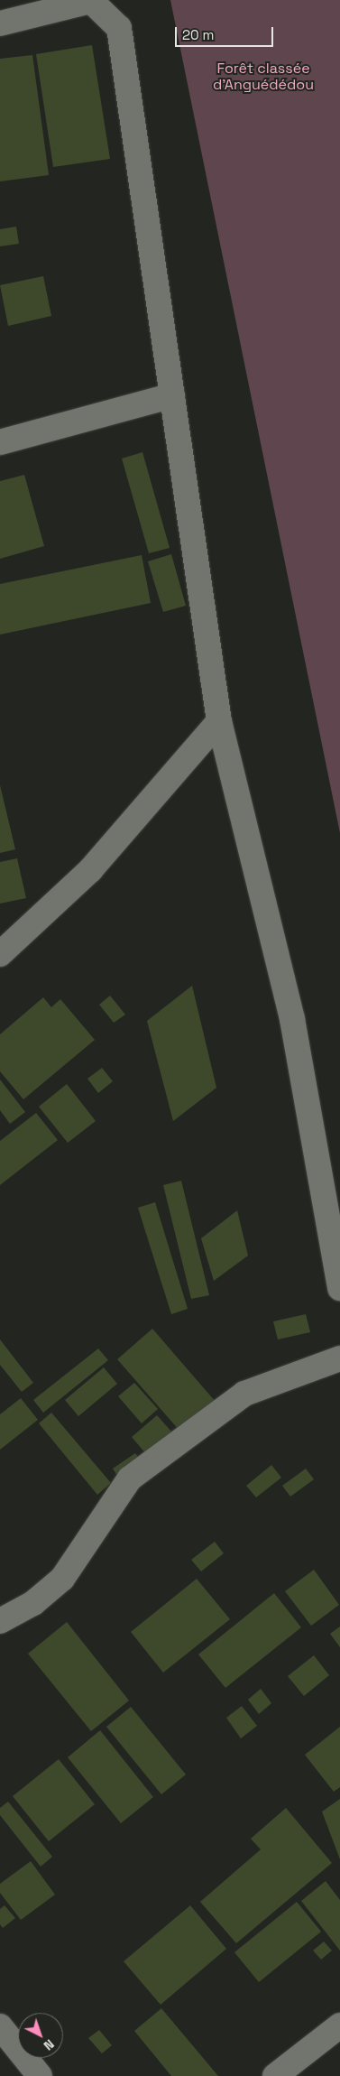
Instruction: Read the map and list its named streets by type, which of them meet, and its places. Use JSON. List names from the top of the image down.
{
  "parks": ["Forêt classée d’Anguédédou"],
  "scale_bar": "20 m",
  "north": "bottom right"
}
